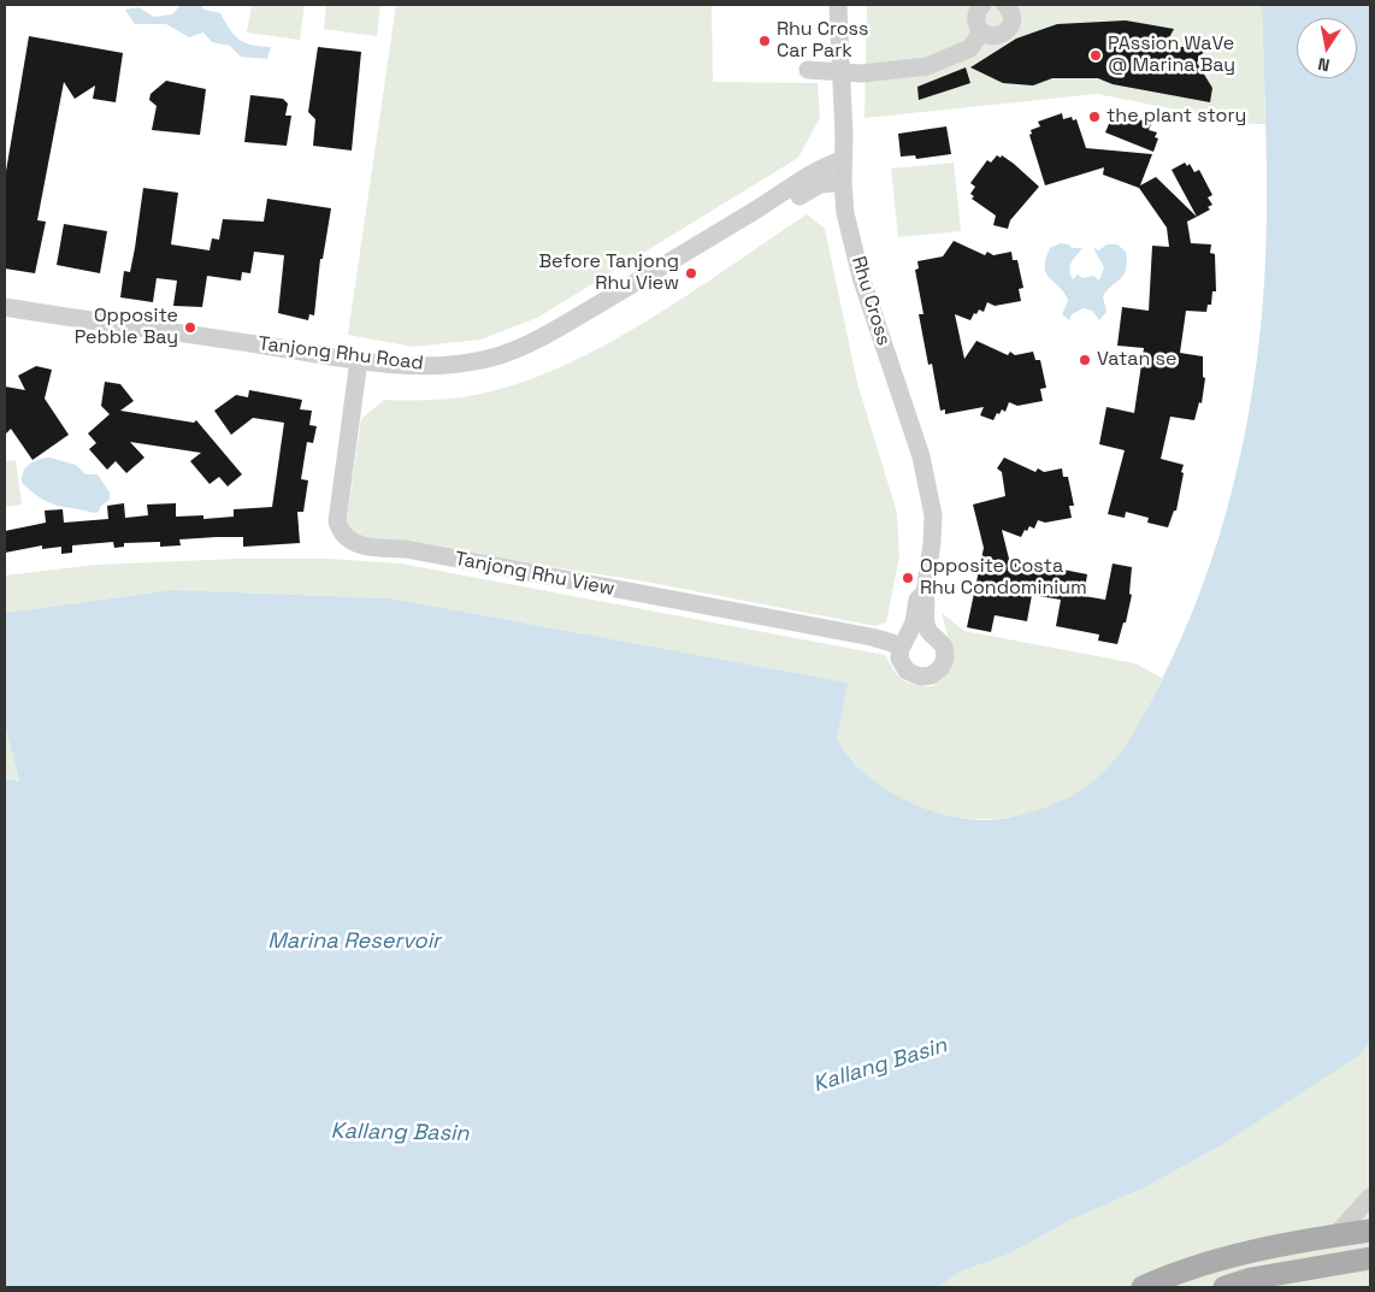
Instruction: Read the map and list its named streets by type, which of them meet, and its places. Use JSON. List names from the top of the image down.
{
  "streets": {
    "street": ["Rhu Cross", "Tanjong Rhu Road", "Tanjong Rhu View"]
  },
  "crossings": [
    ["Rhu Cross", "Tanjong Rhu Road"],
    ["Rhu Cross", "Tanjong Rhu View"],
    ["Tanjong Rhu Road", "Tanjong Rhu View"]
  ],
  "water": ["Marina Reservoir", "Kallang Basin"],
  "places": [
    "Rhu Cross Car Park",
    "PAssion WaVe @ Marina Bay",
    "the plant story",
    "Before Tanjong Rhu View",
    "Opposite Pebble Bay",
    "Vatan se",
    "Opposite Costa Rhu Condominium"
  ],
  "north": "bottom"
}
